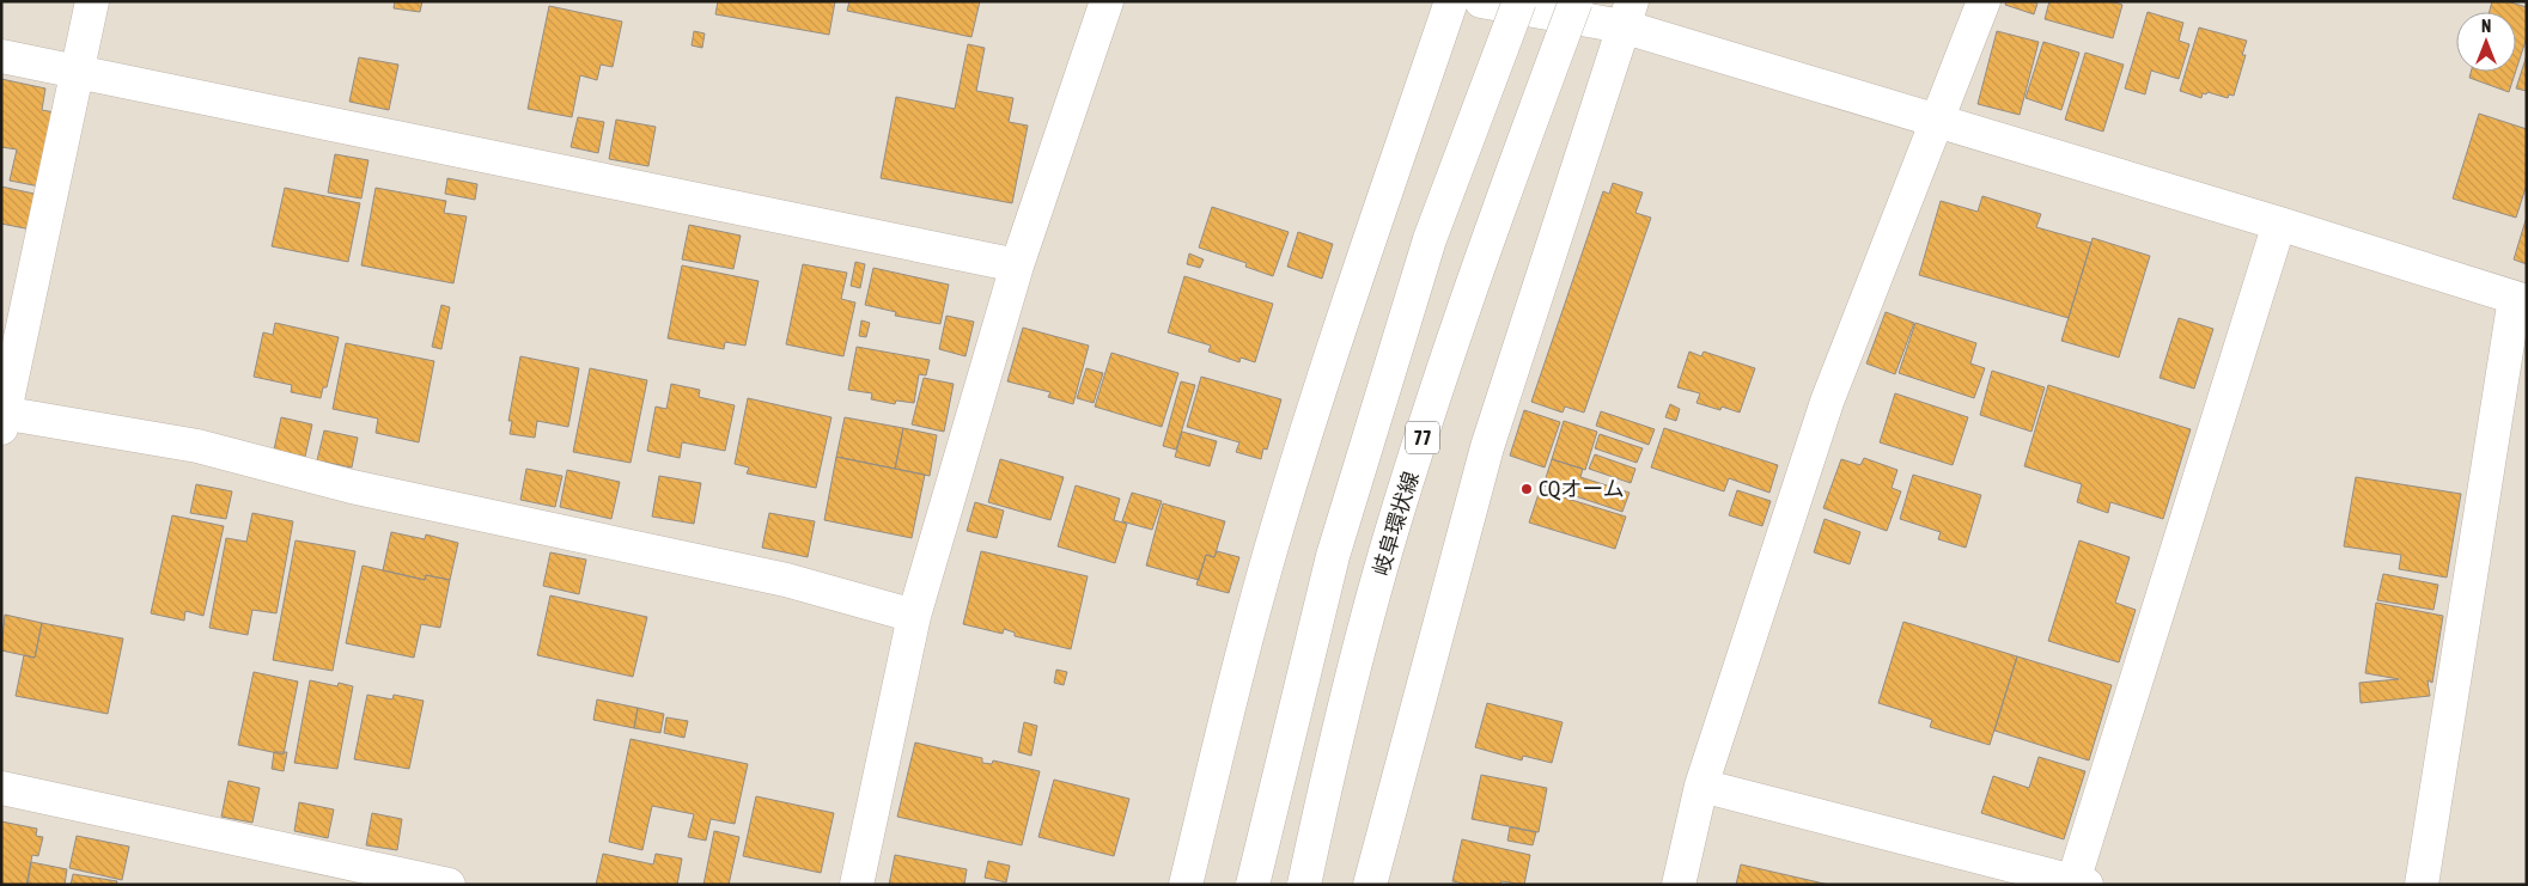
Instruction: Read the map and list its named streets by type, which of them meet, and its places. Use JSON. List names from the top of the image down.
{
  "streets": {
    "street": ["77", "岐阜環状線"]
  },
  "places": ["CQオーム"],
  "north": "top"
}
